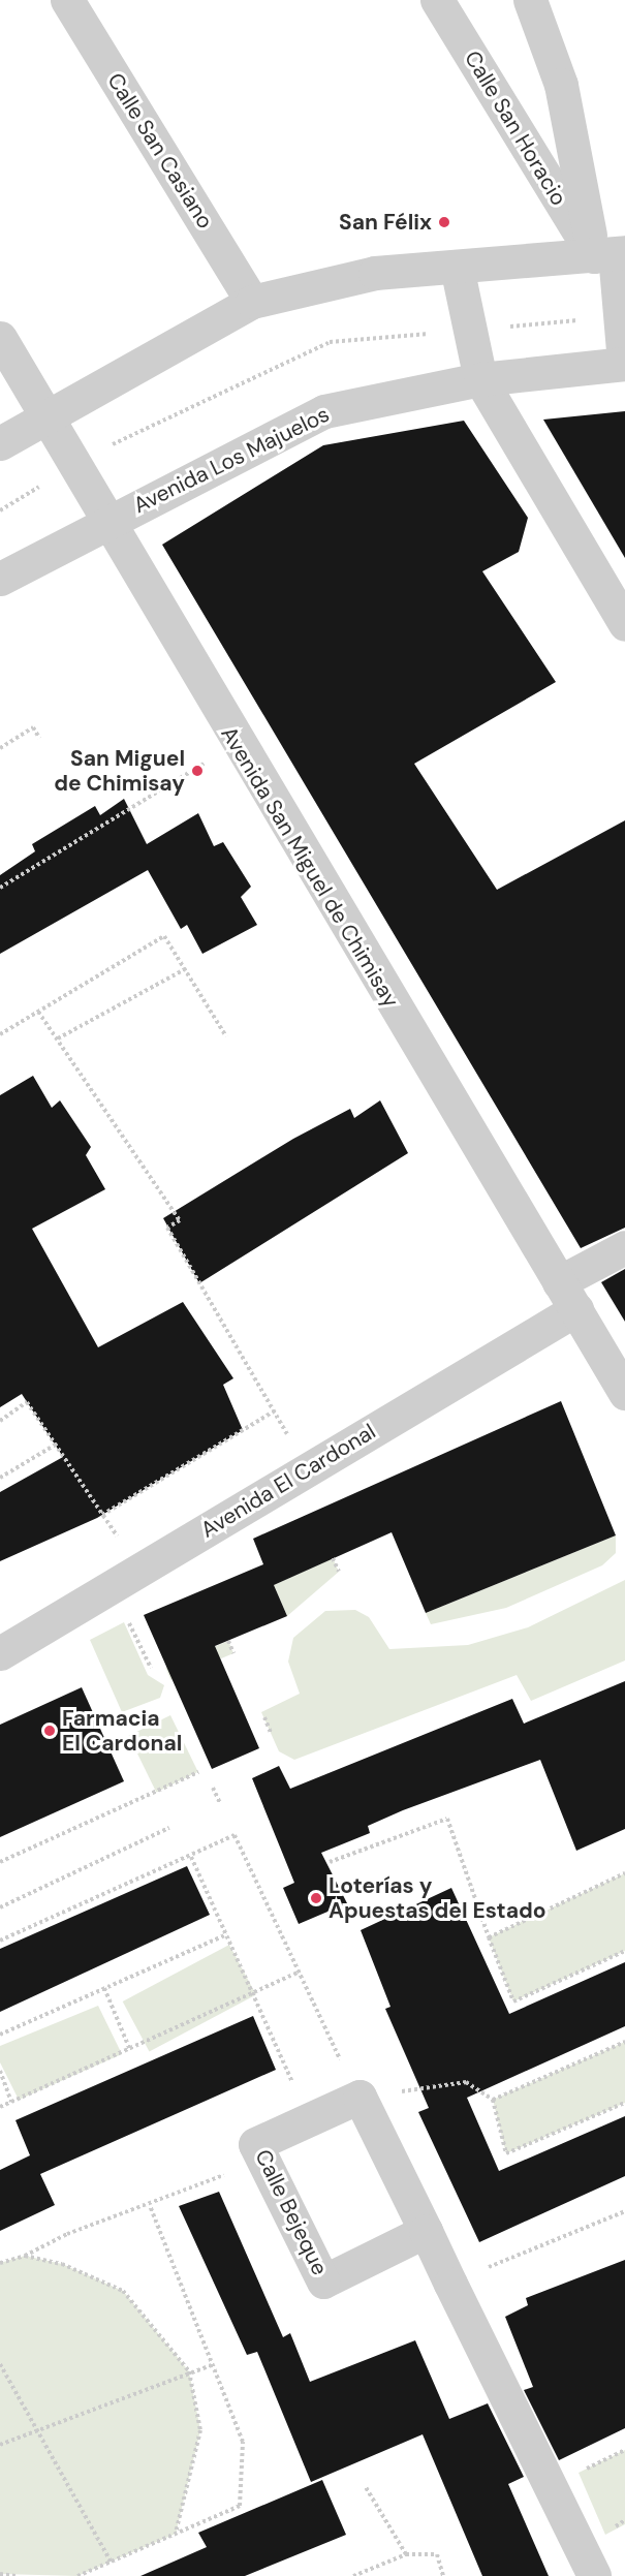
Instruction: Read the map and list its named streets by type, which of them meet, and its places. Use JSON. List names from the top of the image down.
{
  "streets": {
    "street": [
      "Calle San Horacio",
      "Calle San Casiano",
      "Avenida Los Majuelos",
      "Avenida San Miguel de Chimisay",
      "Avenida El Cardonal",
      "Calle Bejeque"
    ]
  },
  "crossings": [
    ["Avenida Los Majuelos", "Avenida San Miguel de Chimisay"],
    ["Avenida San Miguel de Chimisay", "Avenida El Cardonal"]
  ],
  "places": [
    "San Félix",
    "San Miguel de Chimisay",
    "Farmacia El Cardonal",
    "Loterías y Apuestas del Estado"
  ]
}
